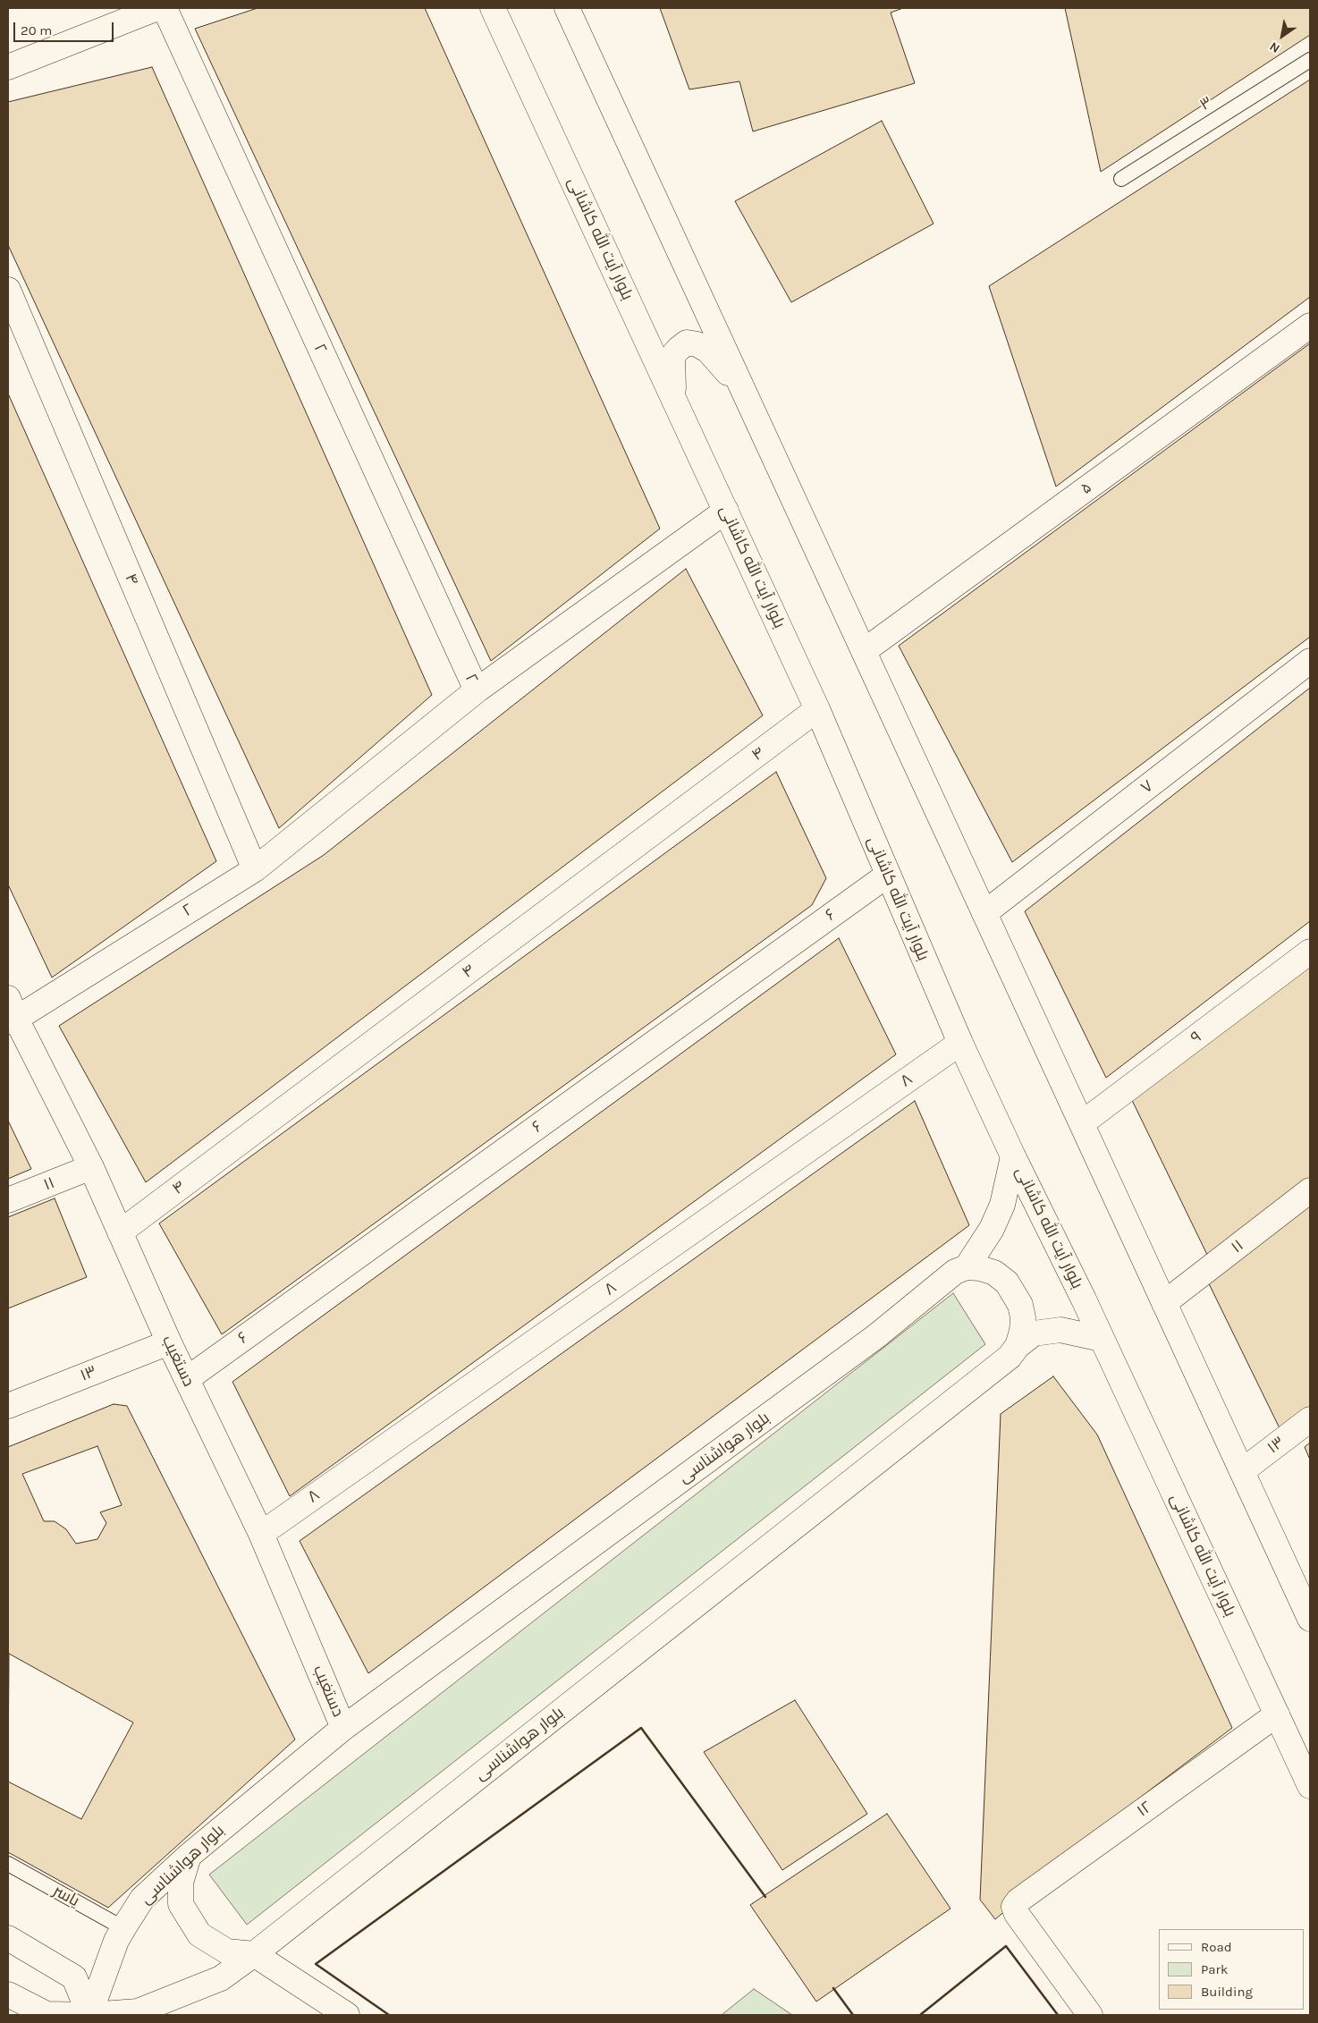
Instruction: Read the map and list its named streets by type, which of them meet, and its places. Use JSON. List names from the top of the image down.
{
  "streets": {
    "street": [
      "بلوار آیت الله کاشانی",
      "۲",
      "۵",
      "۴",
      "۷",
      "۶",
      "۹",
      "۸",
      "۱۱",
      "دستغیب",
      "۱۳",
      "بلوار هواشناسی",
      "۱۲"
    ],
    "lane": ["۳", "یاسر"]
  },
  "crossings": [
    ["بلوار آیت الله کاشانی", "۲"],
    ["بلوار آیت الله کاشانی", "۴"],
    ["بلوار آیت الله کاشانی", "۶"],
    ["بلوار آیت الله کاشانی", "۸"],
    ["بلوار آیت الله کاشانی", "بلوار هواشناسی"],
    ["بلوار آیت الله کاشانی", "۱۲"],
    ["۲", "۴"],
    ["۲", "دستغیب"],
    ["۴", "دستغیب"],
    ["۶", "دستغیب"],
    ["۸", "دستغیب"],
    ["۱۱", "دستغیب"],
    ["دستغیب", "۱۳"],
    ["دستغیب", "بلوار هواشناسی"],
    ["بلوار هواشناسی", "یاسر"]
  ],
  "legend": ["Road", "Park", "Building"],
  "scale_bar": "20 m",
  "north": "bottom left"
}
